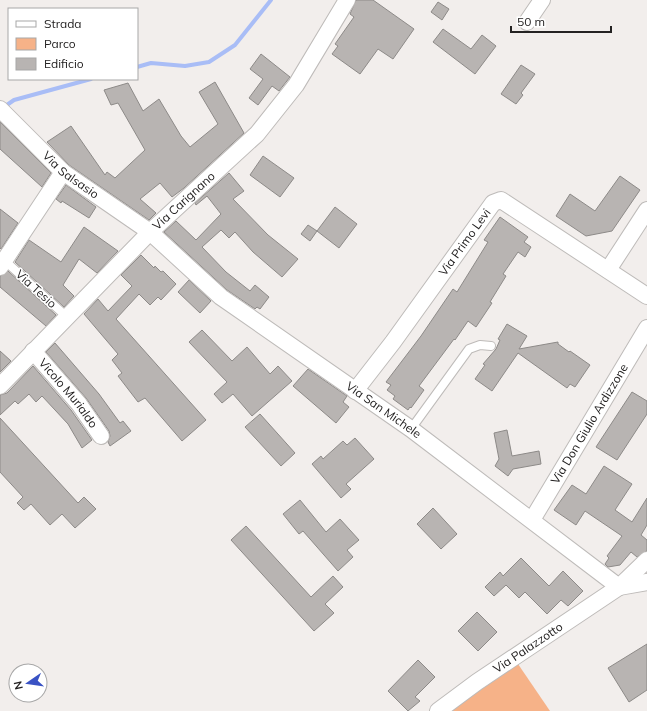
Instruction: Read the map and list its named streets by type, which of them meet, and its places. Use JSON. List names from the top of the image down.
{
  "streets": {
    "street": [
      "Via Salsasio",
      "Via Carignano",
      "Via Primo Levi",
      "Vicolo Murialdo",
      "Via San Michele",
      "Via Don Giulio Ardizzone",
      "Via Palazzotto"
    ],
    "lane": ["Via Tesio"]
  },
  "crossings": [
    ["Via Salsasio", "Via Carignano"],
    ["Via Salsasio", "Via San Michele"],
    ["Via Carignano", "Via Tesio"],
    ["Via Carignano", "Vicolo Murialdo"],
    ["Via Carignano", "Via San Michele"],
    ["Via Primo Levi", "Via San Michele"],
    ["Via San Michele", "Via Don Giulio Ardizzone"],
    ["Via San Michele", "Via Palazzotto"]
  ],
  "legend": ["Strada", "Parco", "Edificio"],
  "scale_bar": "50 m",
  "north": "left"
}
